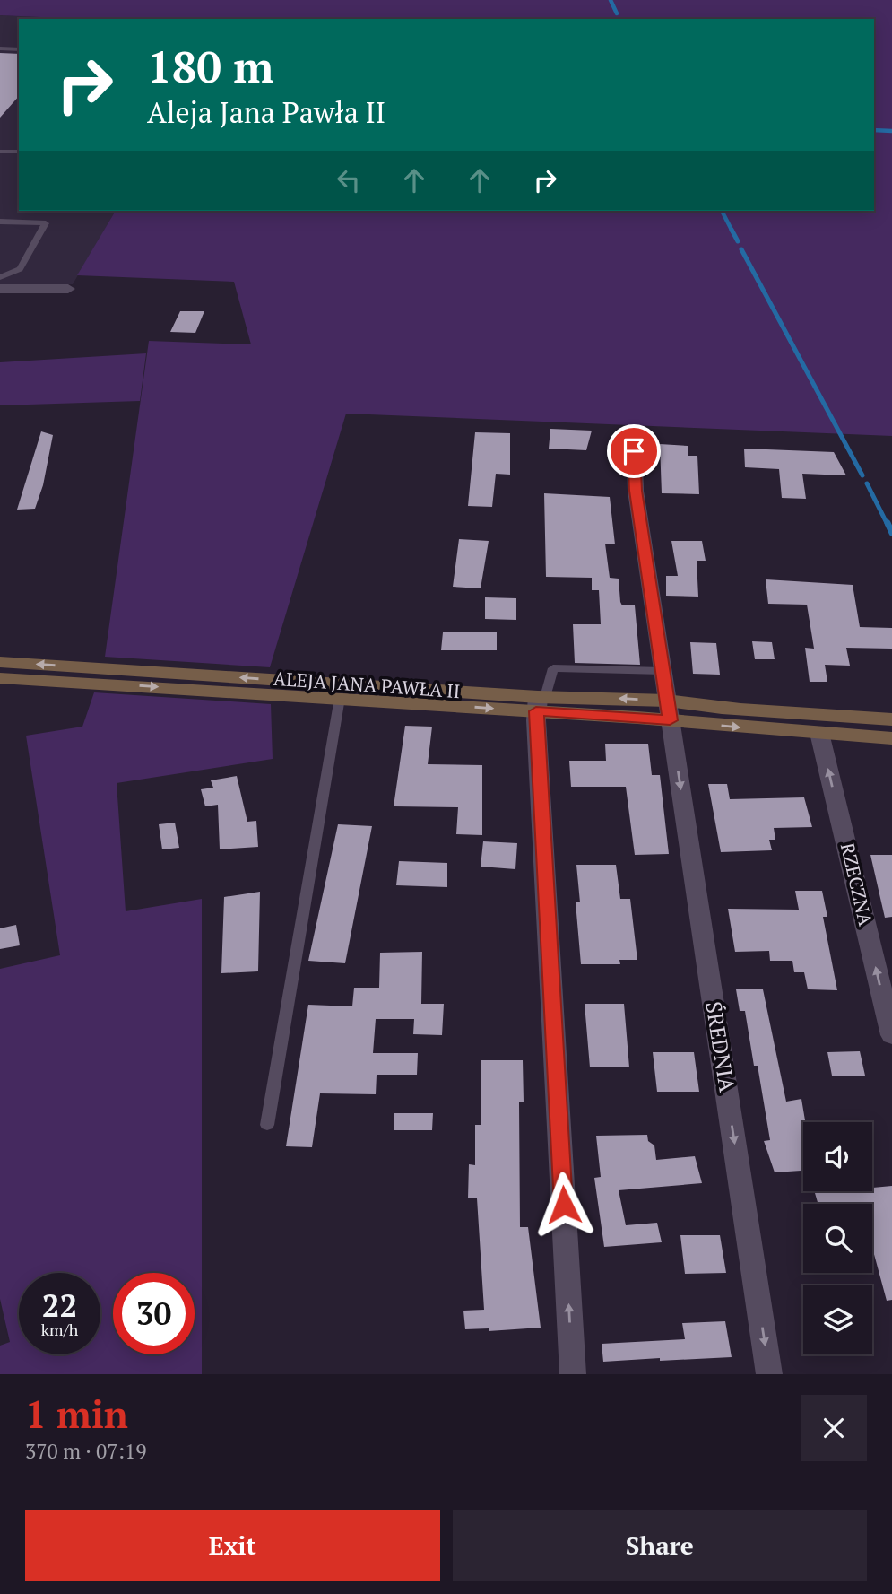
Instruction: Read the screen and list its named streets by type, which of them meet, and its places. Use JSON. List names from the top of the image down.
{
  "streets": {
    "street": ["ALEJA JANA PAWŁA II", "RZECZNA", "ŚREDNIA"]
  },
  "crossings": [
    ["ALEJA JANA PAWŁA II", "RZECZNA"],
    ["ALEJA JANA PAWŁA II", "ŚREDNIA"]
  ],
  "one_way": ["RZECZNA"],
  "page": {
    "turn": ["180 m", "Aleja Jana Pawła II"],
    "speed": "22 km/h",
    "limit": "30",
    "heading": ["1 min", "370 m · 07:19"],
    "buttons": ["Exit", "Share"]
  }
}
